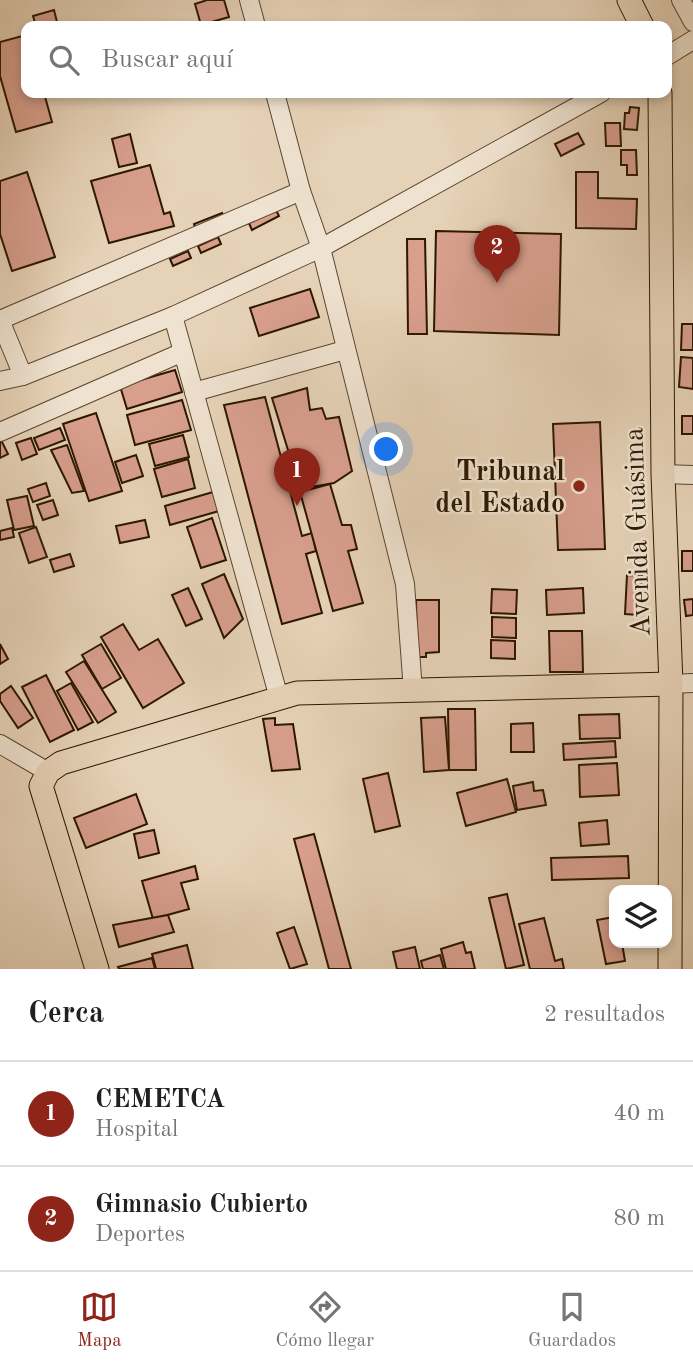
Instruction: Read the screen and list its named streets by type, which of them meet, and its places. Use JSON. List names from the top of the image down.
{
  "streets": {
    "main road": ["Avenida Guásima"]
  },
  "places": ["Tribunal del Estado"],
  "page": {
    "search": "Buscar aquí",
    "pins": ["2", "1"],
    "heading": ["Cerca", "2 resultados"],
    "list": [
      {
        "mark": "1",
        "name": "CEMETCA",
        "note": "Hospital",
        "value": "40 m"
      },
      {
        "mark": "2",
        "name": "Gimnasio Cubierto",
        "note": "Deportes",
        "value": "80 m"
      }
    ],
    "nav": ["Mapa", "Cómo llegar", "Guardados"]
  }
}
